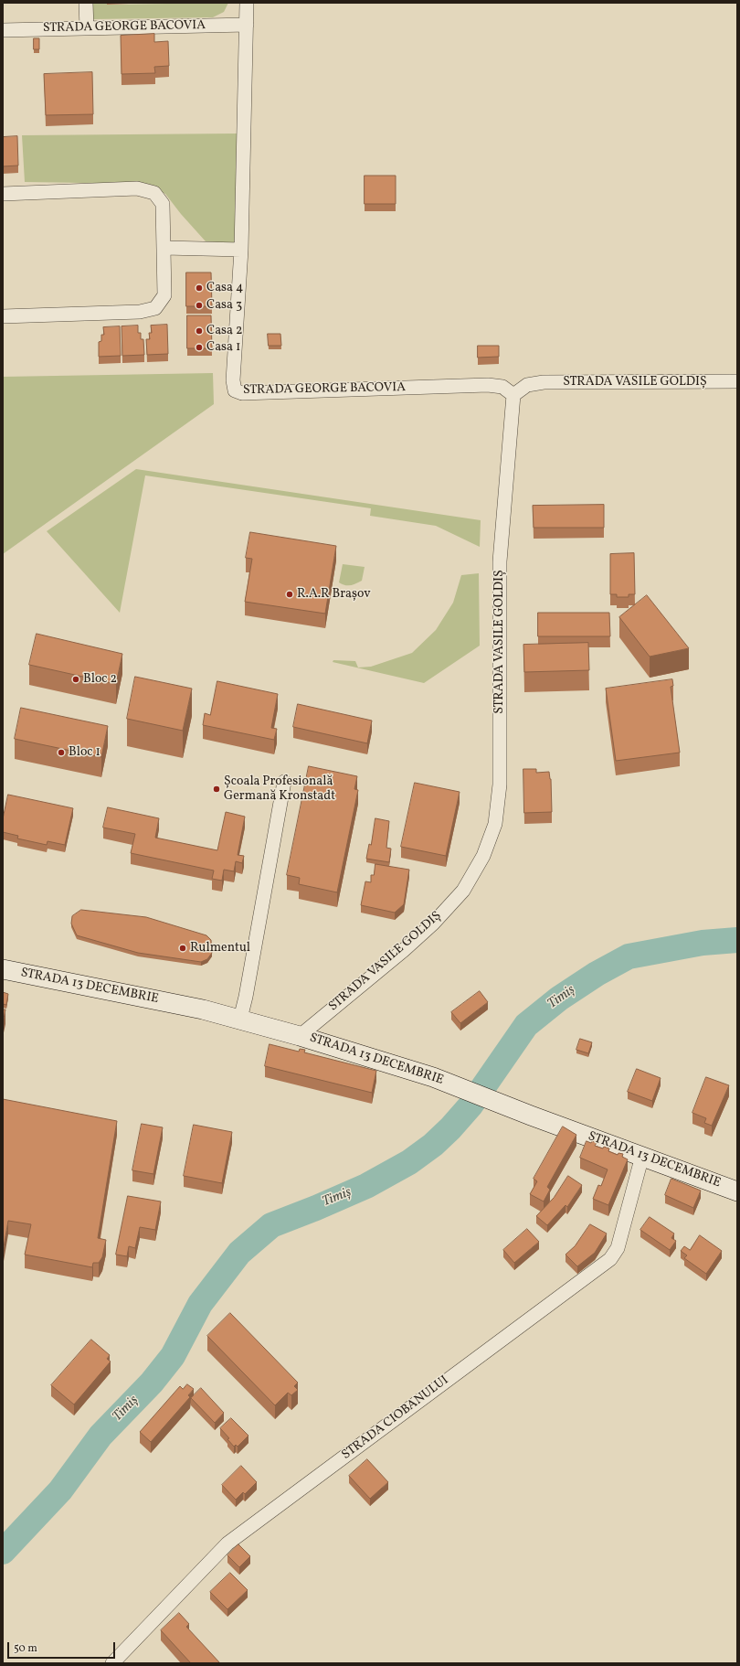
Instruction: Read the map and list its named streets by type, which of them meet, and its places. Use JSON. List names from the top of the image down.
{
  "streets": {
    "main road": ["STRADA 13 DECEMBRIE"],
    "street": ["STRADA GEORGE BACOVIA", "STRADA VASILE GOLDIȘ", "STRADA CIOBANULUI"]
  },
  "crossings": [
    ["STRADA GEORGE BACOVIA", "STRADA VASILE GOLDIȘ"],
    ["STRADA VASILE GOLDIȘ", "STRADA 13 DECEMBRIE"],
    ["STRADA 13 DECEMBRIE", "STRADA CIOBANULUI"]
  ],
  "water": ["Timiș"],
  "places": [
    "Casa 4",
    "Casa 3",
    "Casa 2",
    "Casa 1",
    "R.A.R Brașov",
    "Bloc 2",
    "Bloc 1",
    "Școala Profesională Germană Kronstadt",
    "Rulmentul"
  ],
  "scale_bar": "50 m"
}
